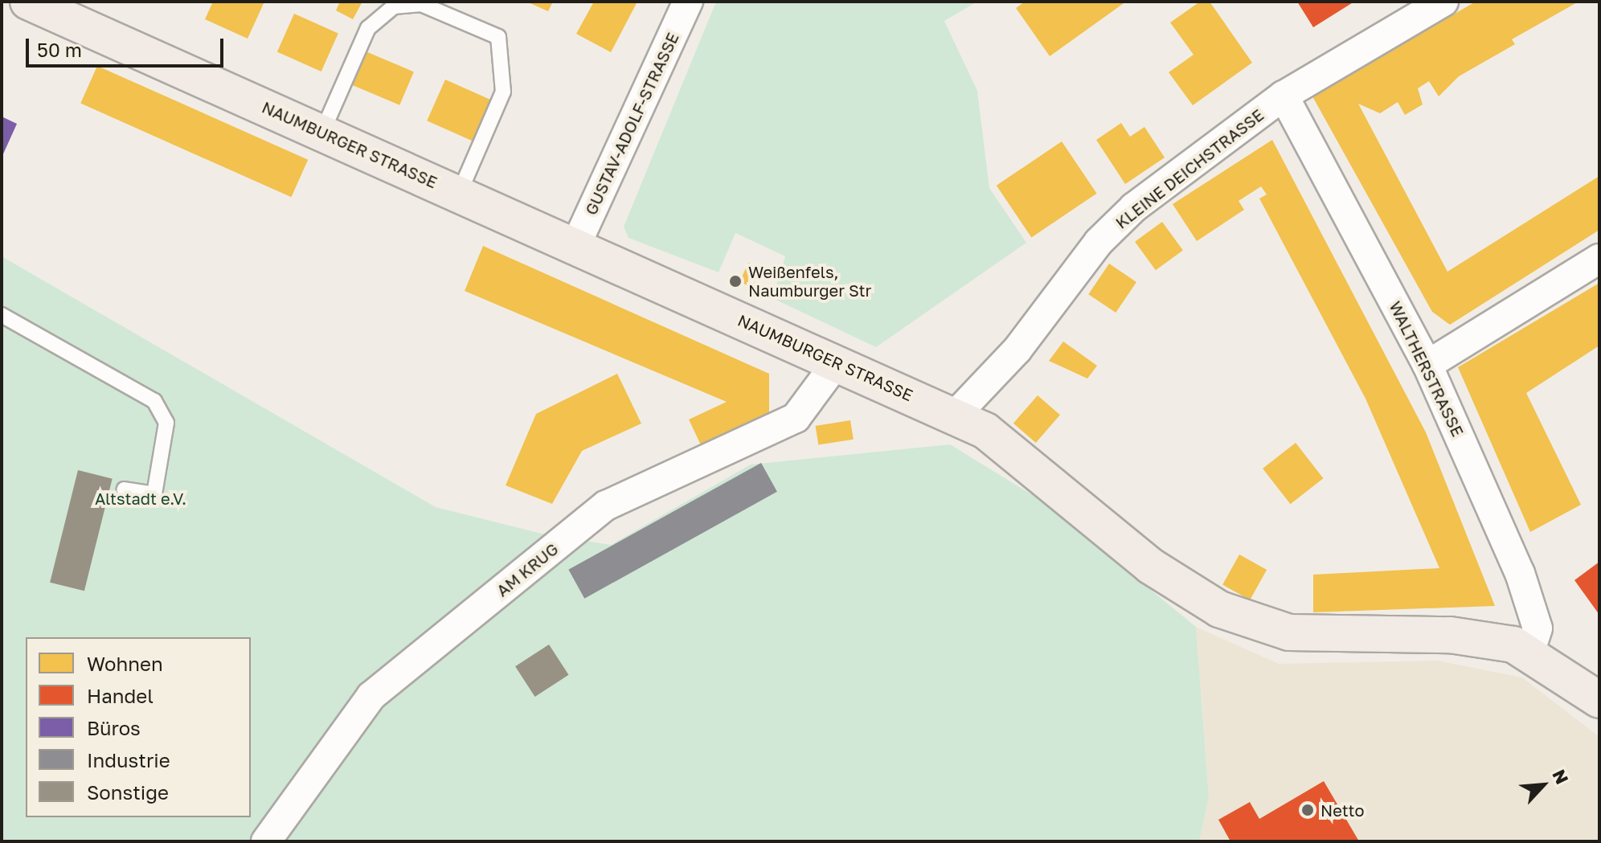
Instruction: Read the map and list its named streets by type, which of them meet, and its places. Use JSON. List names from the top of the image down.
{
  "streets": {
    "main road": ["NAUMBURGER STRASSE"],
    "street": [
      "GUSTAV-ADOLF-STRASSE",
      "KLEINE DEICHSTRASSE",
      "WALTHERSTRASSE",
      "AM KRUG"
    ]
  },
  "crossings": [
    ["GUSTAV-ADOLF-STRASSE", "NAUMBURGER STRASSE"],
    ["NAUMBURGER STRASSE", "KLEINE DEICHSTRASSE"],
    ["NAUMBURGER STRASSE", "WALTHERSTRASSE"],
    ["NAUMBURGER STRASSE", "AM KRUG"],
    ["KLEINE DEICHSTRASSE", "WALTHERSTRASSE"]
  ],
  "parks": ["Altstadt e.V."],
  "places": ["Weißenfels, Naumburger Str", "Netto"],
  "legend": [
    "Wohnen",
    "Handel",
    "Büros",
    "Industrie",
    "Sonstige"
  ],
  "scale_bar": "50 m",
  "north": "top right"
}
